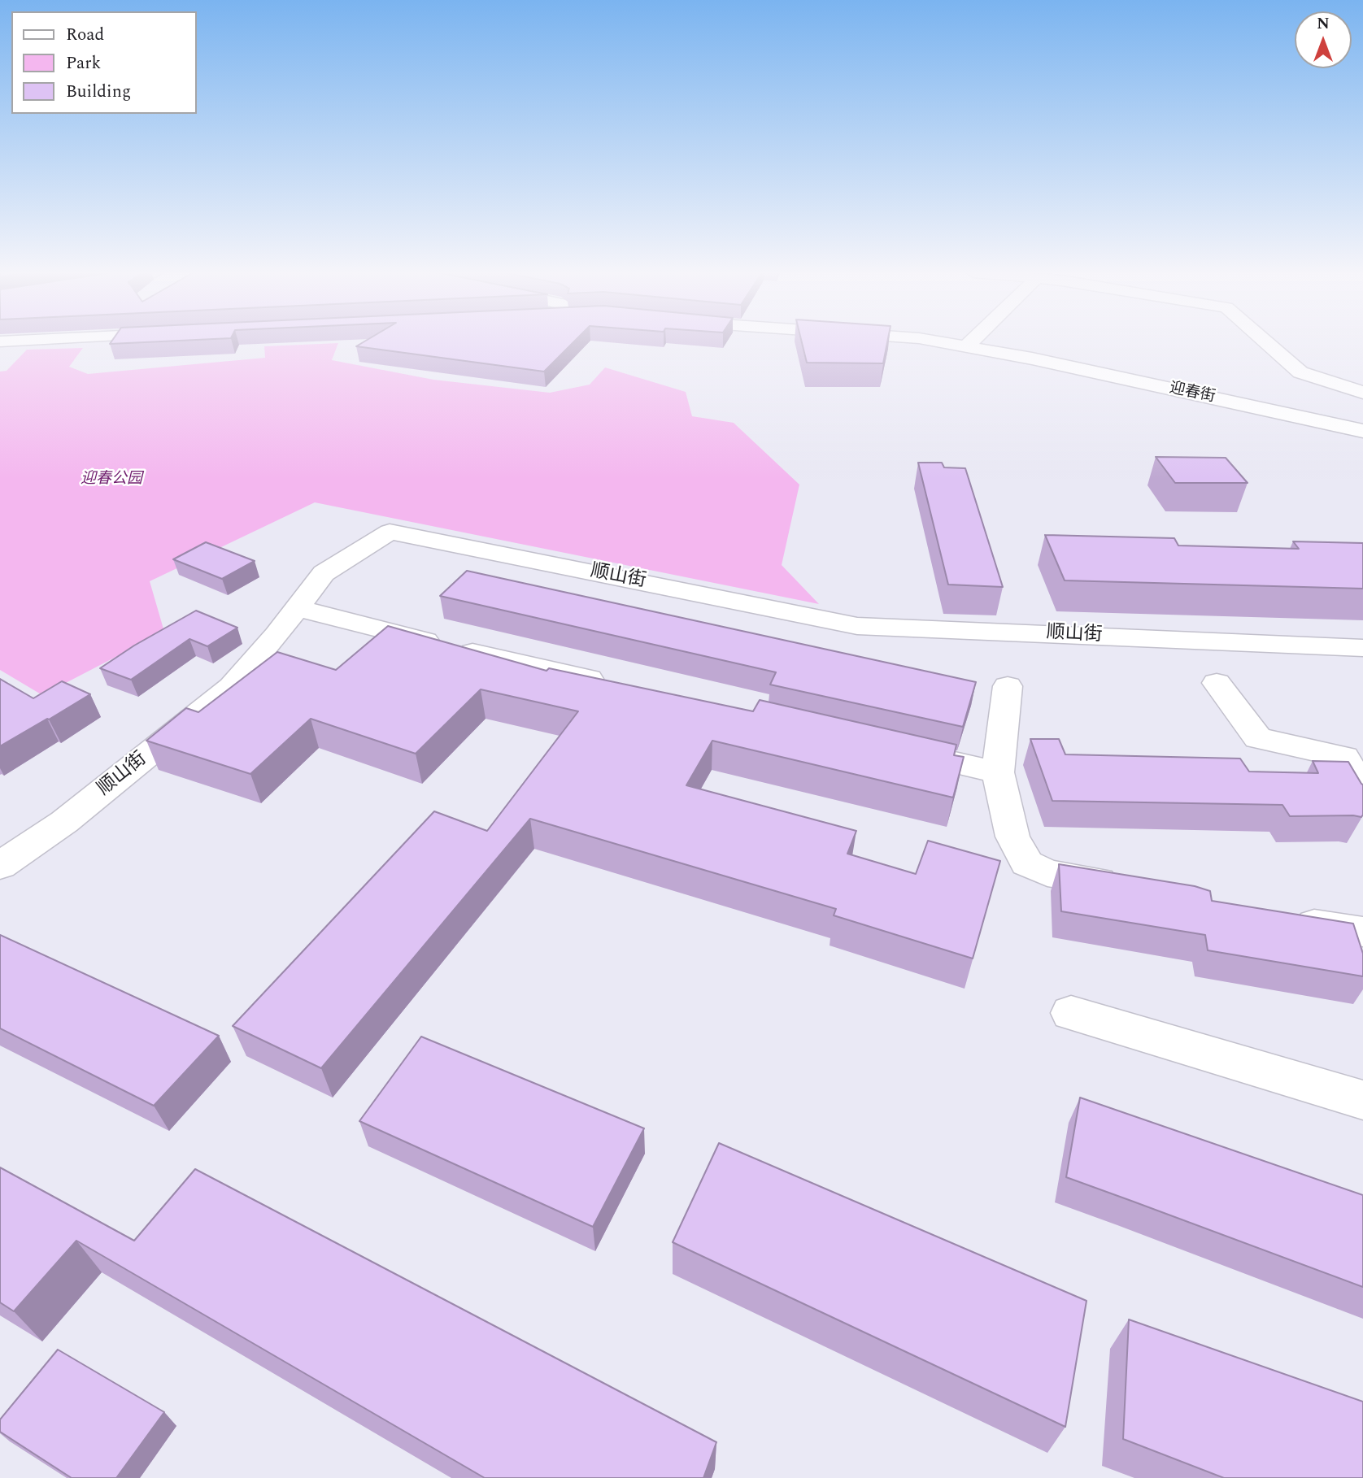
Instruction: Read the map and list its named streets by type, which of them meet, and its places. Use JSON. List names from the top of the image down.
{
  "streets": {
    "street": ["迎春街", "顺山街"]
  },
  "parks": ["迎春公园"],
  "legend": ["Road", "Park", "Building"],
  "north": "top"
}
